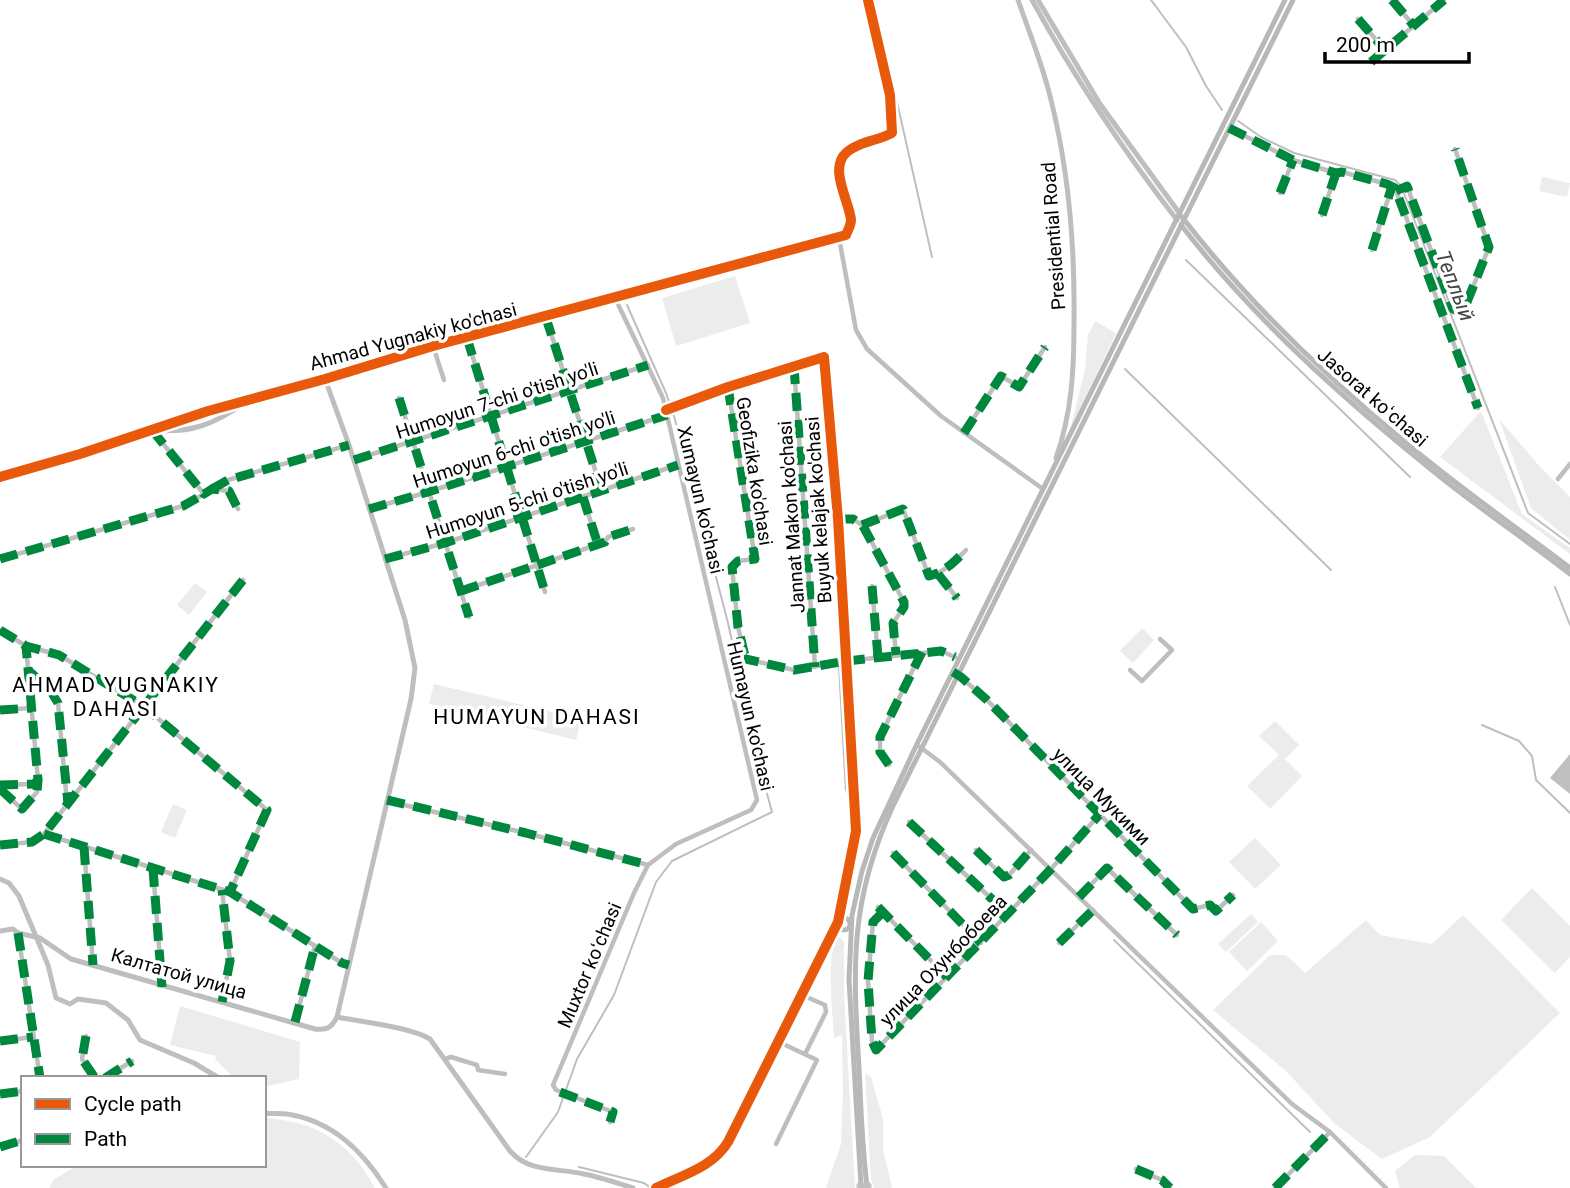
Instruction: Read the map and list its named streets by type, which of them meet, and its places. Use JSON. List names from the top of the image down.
{
  "streets": {
    "main road": ["Jasorat koʻchasi"],
    "street": [
      "Presidential Road",
      "Ahmad Yugnakiy ko'chasi",
      "Humoyun 7-chi o'tish yo'li",
      "Humoyun 6-chi o'tish yo'li",
      "Geofizika ko'chasi",
      "Humoyun 5-chi o'tish yo'li",
      "Xumayun ko'chasi",
      "Buyuk kelajak ko'chasi",
      "Jannat Makon ko'chasi",
      "Humayun ko'chasi",
      "улица Мукими",
      "улица Охунбобоева",
      "Muxtor koʻchasi",
      "Калтатой улица"
    ]
  },
  "crossings": [
    ["Ahmad Yugnakiy ko'chasi", "Humoyun 7-chi o'tish yo'li"],
    ["Ahmad Yugnakiy ko'chasi", "Humoyun 6-chi o'tish yo'li"],
    ["Ahmad Yugnakiy ko'chasi", "Humoyun 5-chi o'tish yo'li"],
    ["Ahmad Yugnakiy ko'chasi", "Xumayun ko'chasi"],
    ["Ahmad Yugnakiy ko'chasi", "Калтатой улица"],
    ["Humoyun 7-chi o'tish yo'li", "Xumayun ko'chasi"],
    ["Humoyun 6-chi o'tish yo'li", "Geofizika ko'chasi"],
    ["Humoyun 6-chi o'tish yo'li", "Xumayun ko'chasi"],
    ["Humoyun 6-chi o'tish yo'li", "Buyuk kelajak ko'chasi"],
    ["Humoyun 6-chi o'tish yo'li", "Jannat Makon ko'chasi"],
    ["Geofizika ko'chasi", "Jannat Makon ko'chasi"],
    ["Humoyun 5-chi o'tish yo'li", "Xumayun ko'chasi"],
    ["Xumayun ko'chasi", "Humayun ko'chasi"],
    ["Humayun ko'chasi", "Muxtor koʻchasi"],
    ["улица Мукими", "улица Охунбобоева"]
  ],
  "districts": ["AHMAD YUGNAKIY DAHASI", "HUMAYUN DAHASI"],
  "water": ["Теплый"],
  "legend": ["Cycle path", "Path"],
  "scale_bar": "200 m"
}
